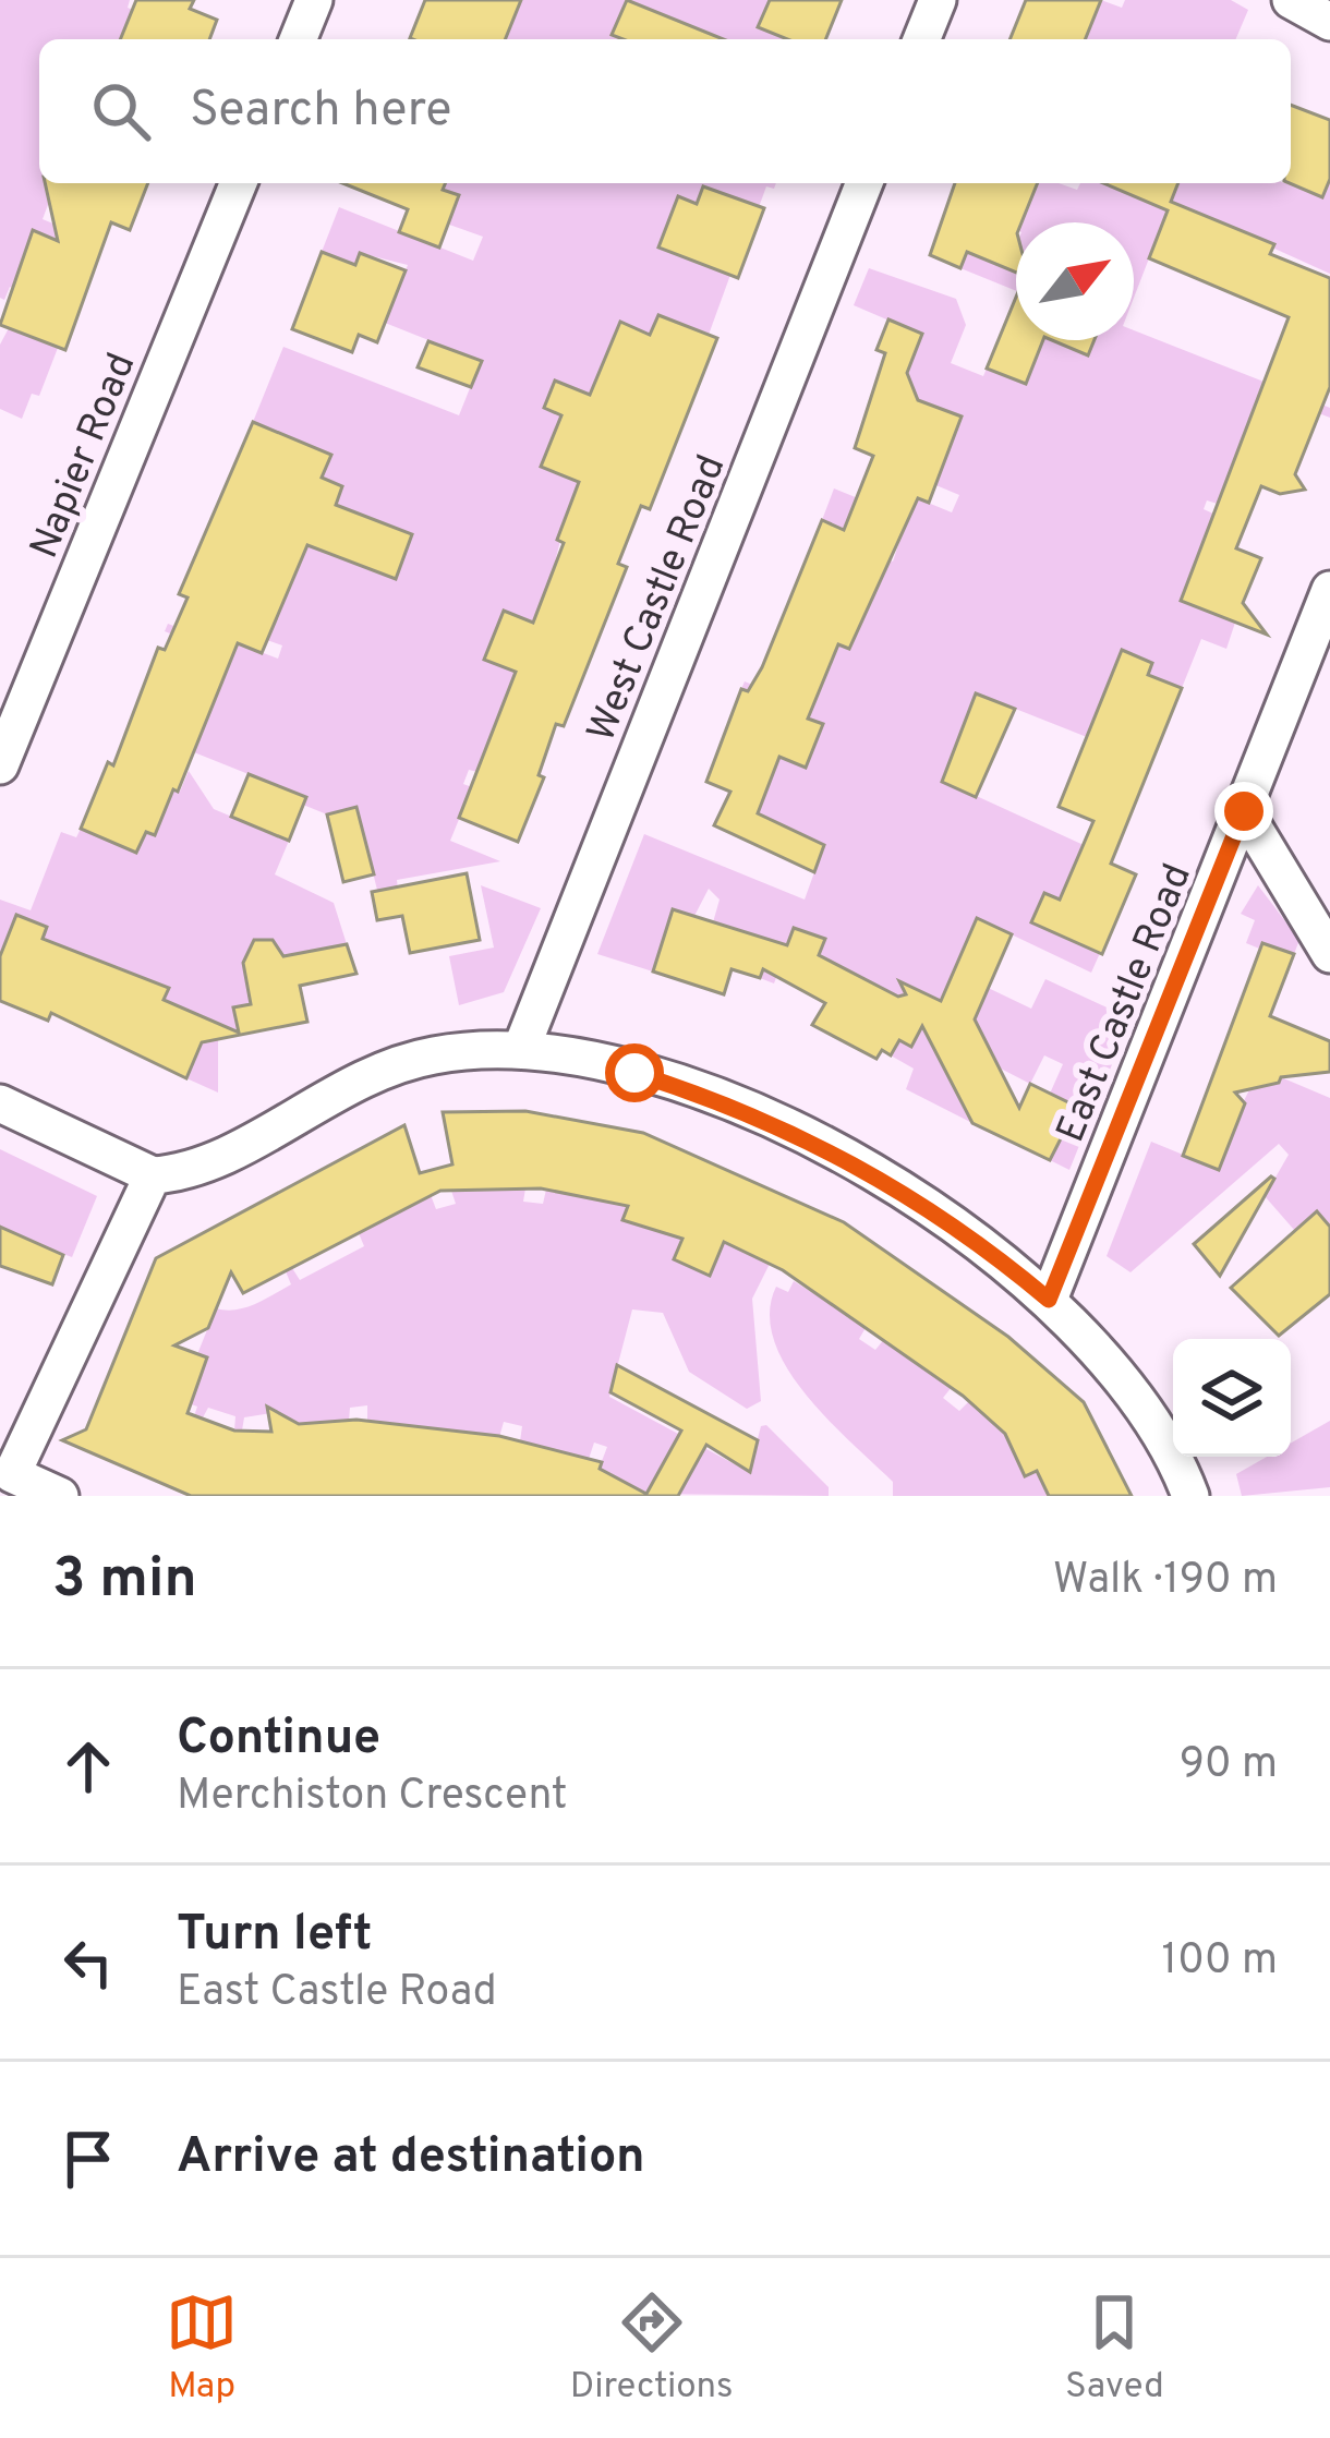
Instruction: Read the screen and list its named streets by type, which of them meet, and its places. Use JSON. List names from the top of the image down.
{
  "streets": {
    "street": ["Napier Road", "West Castle Road", "East Castle Road"]
  },
  "north": "top right",
  "page": {
    "search": "Search here",
    "heading": ["3 min", "Walk · 190 m"],
    "list": [
      ["Continue", "Merchiston Crescent", "90 m"],
      ["Turn left", "East Castle Road", "100 m"],
      "Arrive at destination"
    ],
    "nav": ["Map", "Directions", "Saved"]
  }
}
